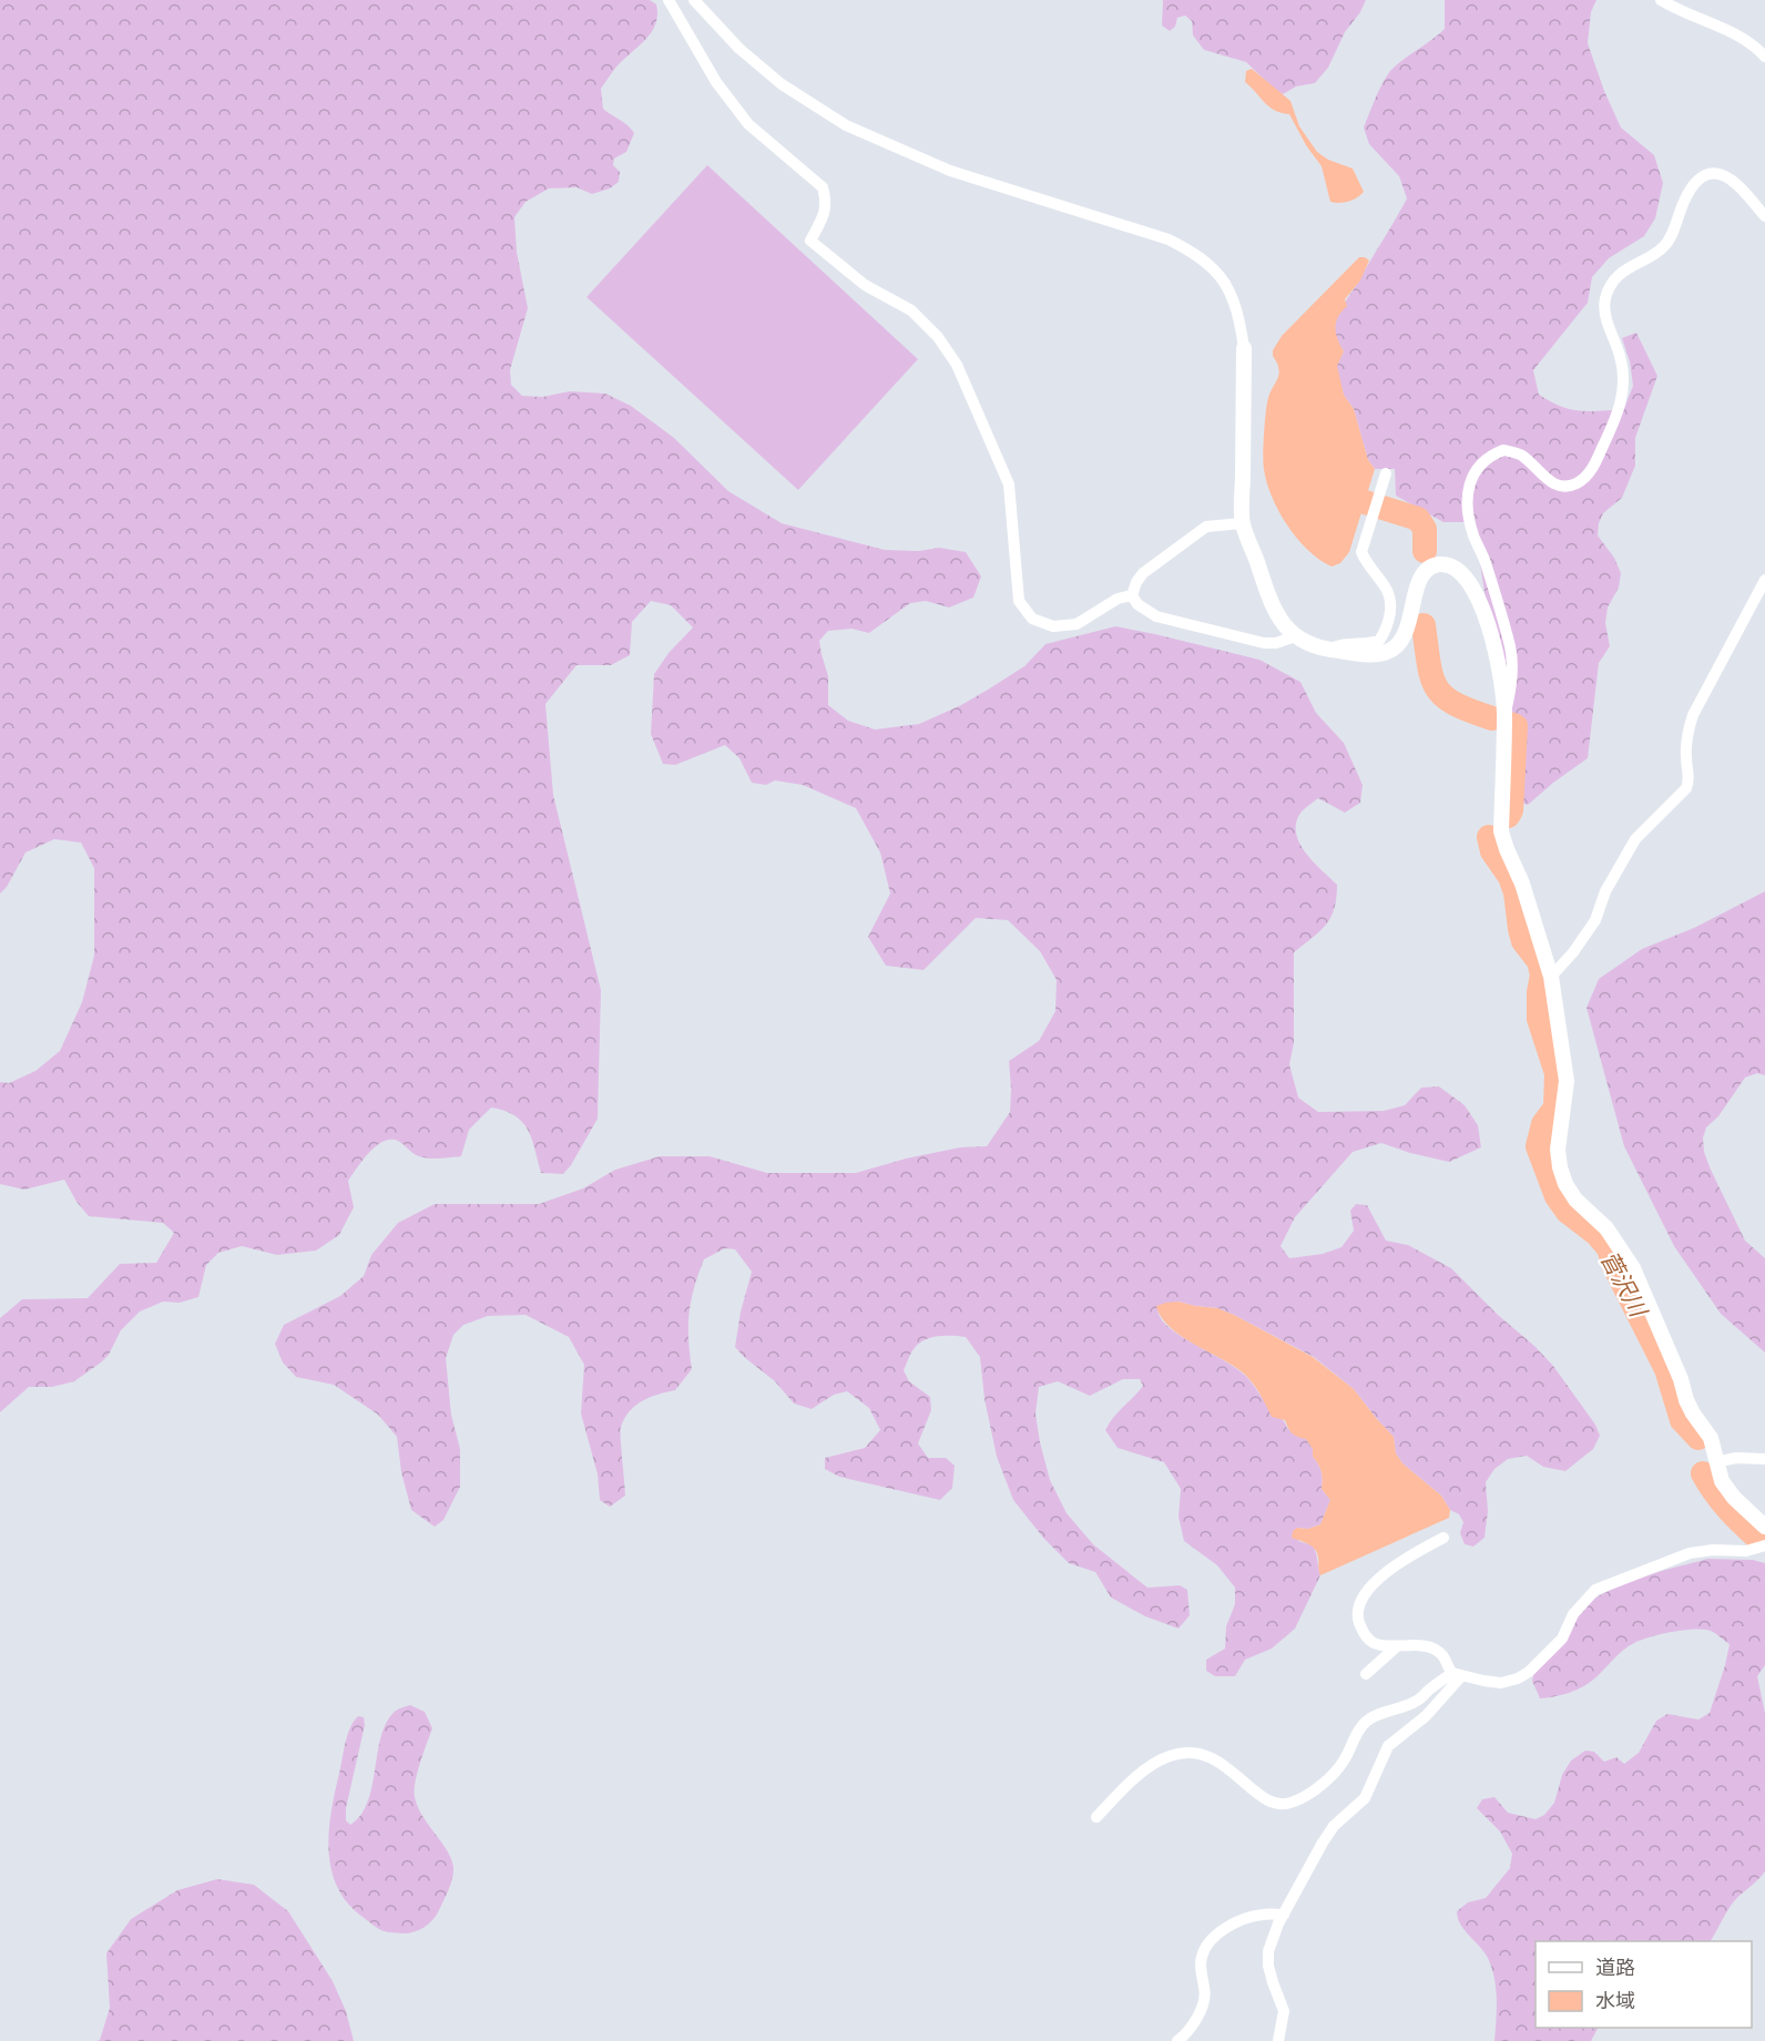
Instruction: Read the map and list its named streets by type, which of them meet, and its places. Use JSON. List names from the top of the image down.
{
  "water": ["菅沢川"],
  "legend": ["道路", "水域"]
}
